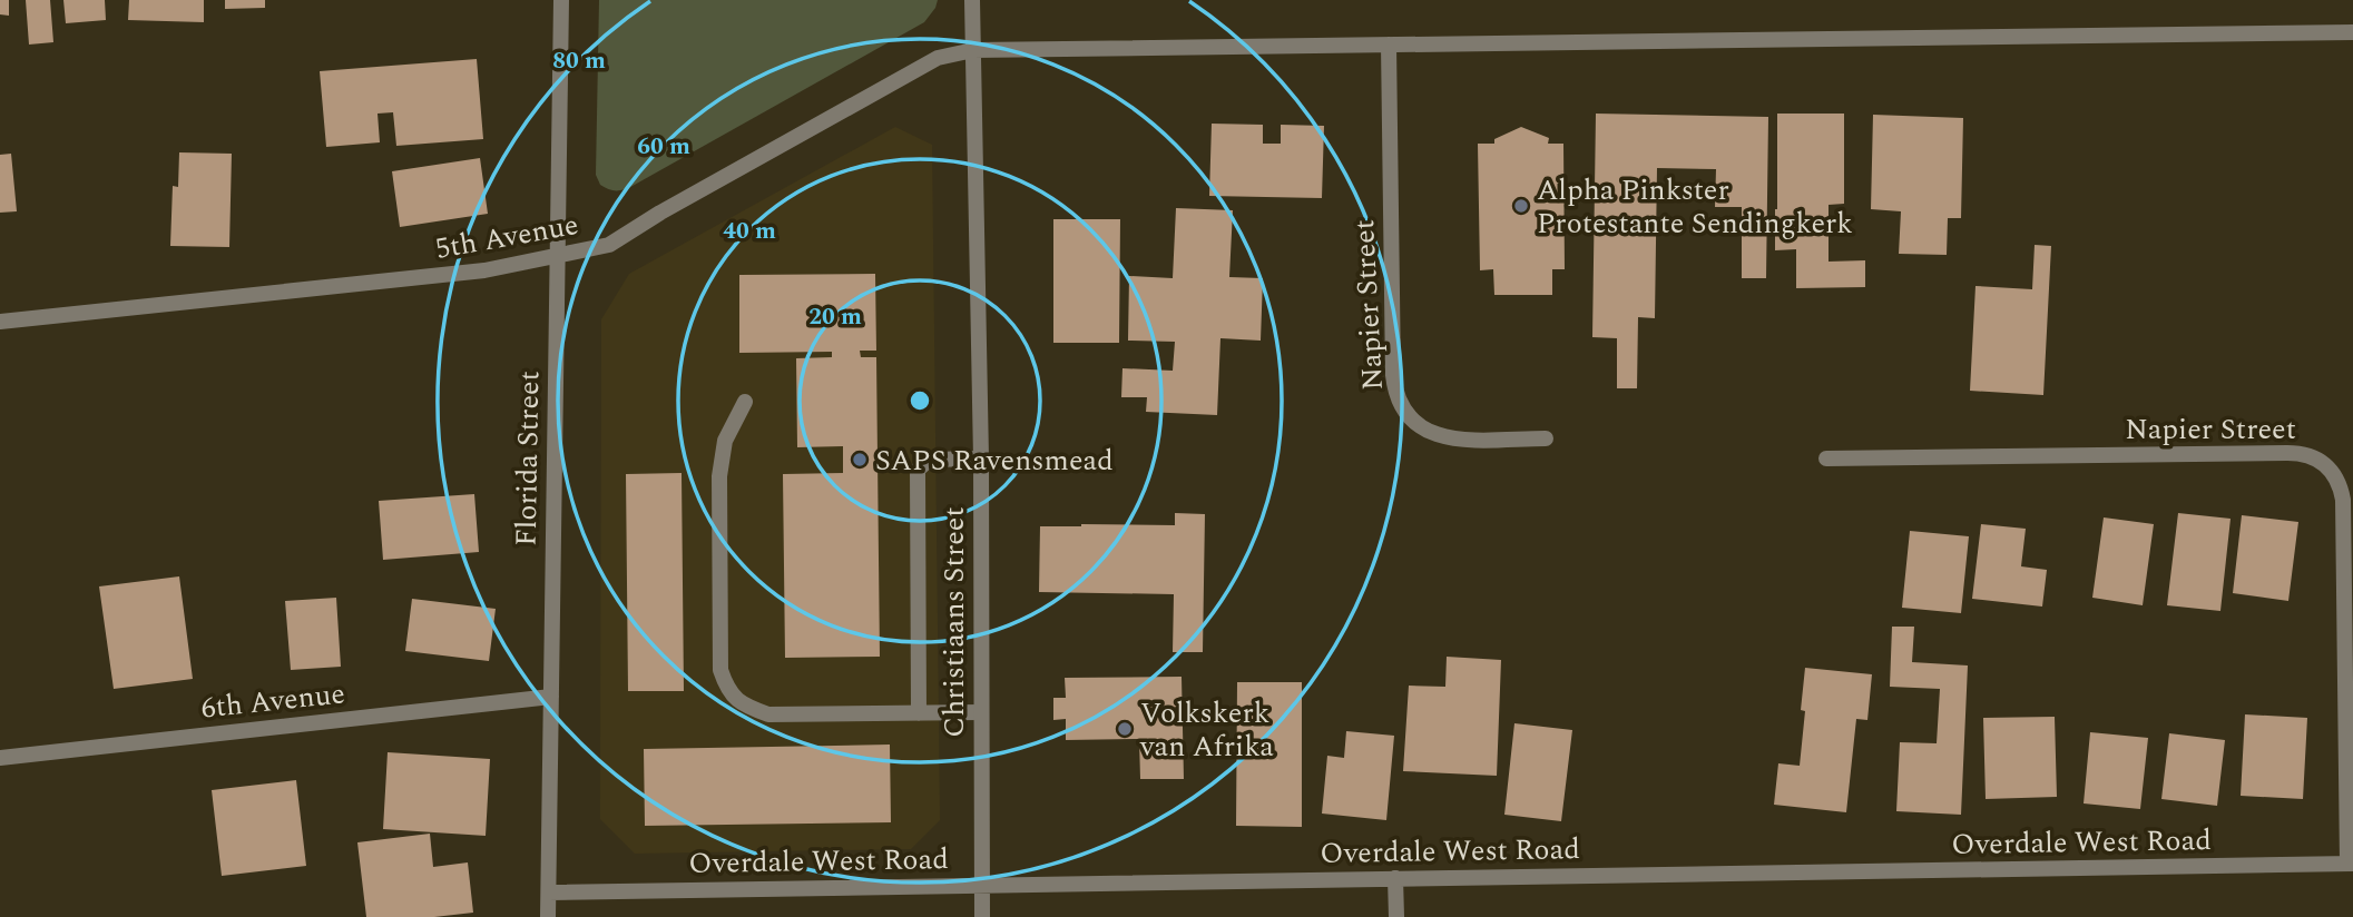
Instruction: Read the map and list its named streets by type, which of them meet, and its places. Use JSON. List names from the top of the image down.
{
  "streets": {
    "street": [
      "5th Avenue",
      "Napier Street",
      "Florida Street",
      "Christiaans Street",
      "6th Avenue",
      "Overdale West Road"
    ]
  },
  "crossings": [
    ["5th Avenue", "Napier Street"],
    ["5th Avenue", "Florida Street"],
    ["5th Avenue", "Christiaans Street"],
    ["Napier Street", "Overdale West Road"],
    ["Florida Street", "6th Avenue"],
    ["Florida Street", "Overdale West Road"],
    ["Christiaans Street", "Overdale West Road"]
  ],
  "places": ["Alpha Pinkster Protestante Sendingkerk", "SAPS Ravensmead", "Volkskerk van Afrika"],
  "rings": [
    "80 m",
    "60 m",
    "40 m",
    "20 m"
  ]
}
